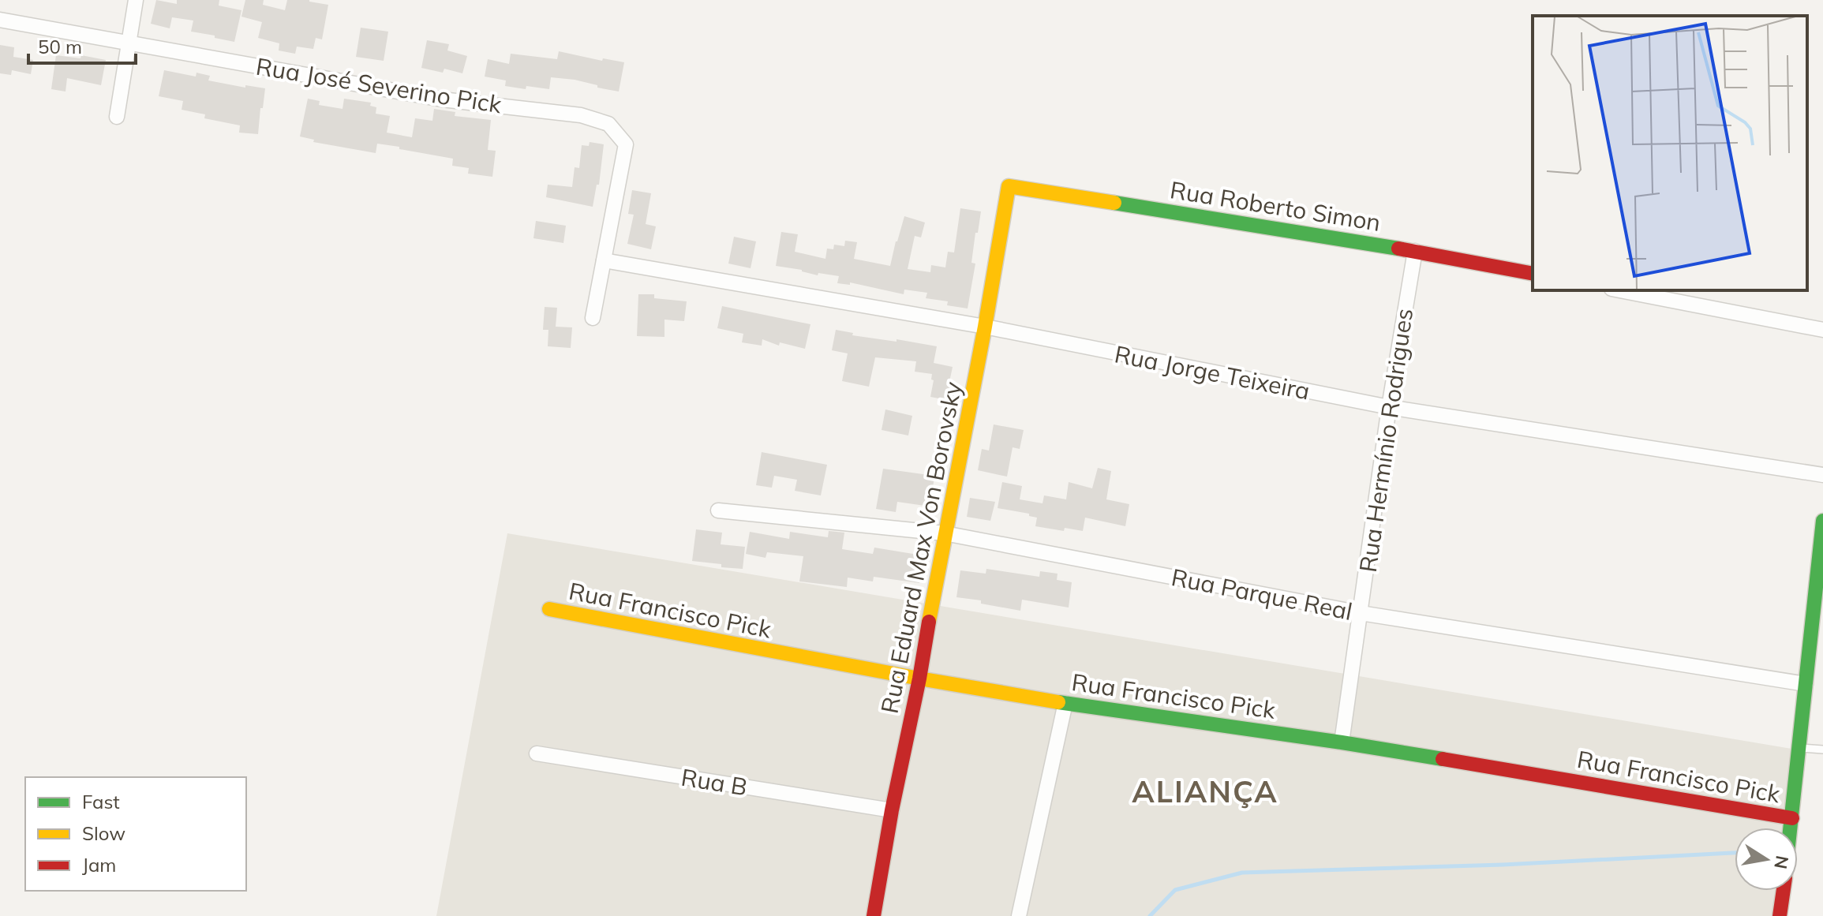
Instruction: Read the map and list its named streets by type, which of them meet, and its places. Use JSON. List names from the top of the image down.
{
  "streets": {
    "street": [
      "Rua José Severino Pick",
      "Rua Roberto Simon",
      "Rua Jorge Teixeira",
      "Rua Hermínio Rodrigues",
      "Rua Eduard Max Von Borovsky",
      "Rua Parque Real",
      "Rua Francisco Pick",
      "Rua B"
    ]
  },
  "crossings": [
    ["Rua José Severino Pick", "Rua Jorge Teixeira"],
    ["Rua Roberto Simon", "Rua Hermínio Rodrigues"],
    ["Rua Roberto Simon", "Rua Eduard Max Von Borovsky"],
    ["Rua Jorge Teixeira", "Rua Hermínio Rodrigues"],
    ["Rua Jorge Teixeira", "Rua Eduard Max Von Borovsky"],
    ["Rua Hermínio Rodrigues", "Rua Parque Real"],
    ["Rua Hermínio Rodrigues", "Rua Francisco Pick"],
    ["Rua Eduard Max Von Borovsky", "Rua Parque Real"],
    ["Rua Eduard Max Von Borovsky", "Rua Francisco Pick"],
    ["Rua Eduard Max Von Borovsky", "Rua B"]
  ],
  "districts": ["ALIANÇA"],
  "legend": ["Fast", "Slow", "Jam"],
  "scale_bar": "50 m",
  "north": "right"
}
